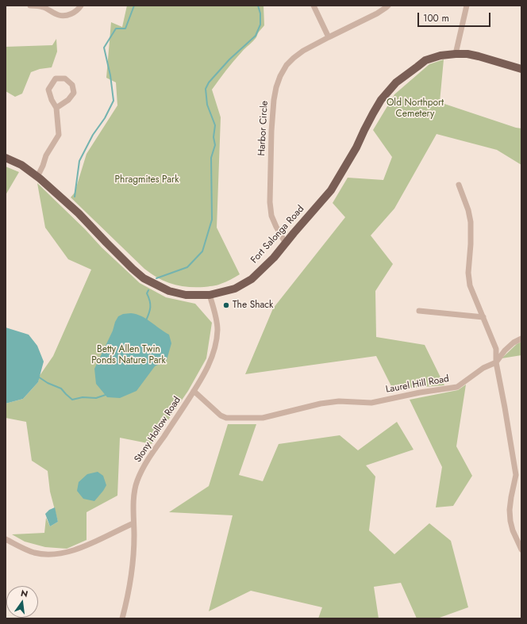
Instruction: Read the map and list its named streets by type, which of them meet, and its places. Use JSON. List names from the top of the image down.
{
  "streets": {
    "main road": ["Fort Salonga Road"],
    "street": ["Harbor Circle", "Laurel Hill Road", "Stony Hollow Road"]
  },
  "crossings": [
    ["Harbor Circle", "Fort Salonga Road"],
    ["Fort Salonga Road", "Stony Hollow Road"],
    ["Laurel Hill Road", "Stony Hollow Road"]
  ],
  "parks": ["Old Northport Cemetery", "Phragmites Park", "Betty Allen Twin Ponds Nature Park"],
  "places": ["The Shack"],
  "scale_bar": "100 m",
  "north": "top"
}
